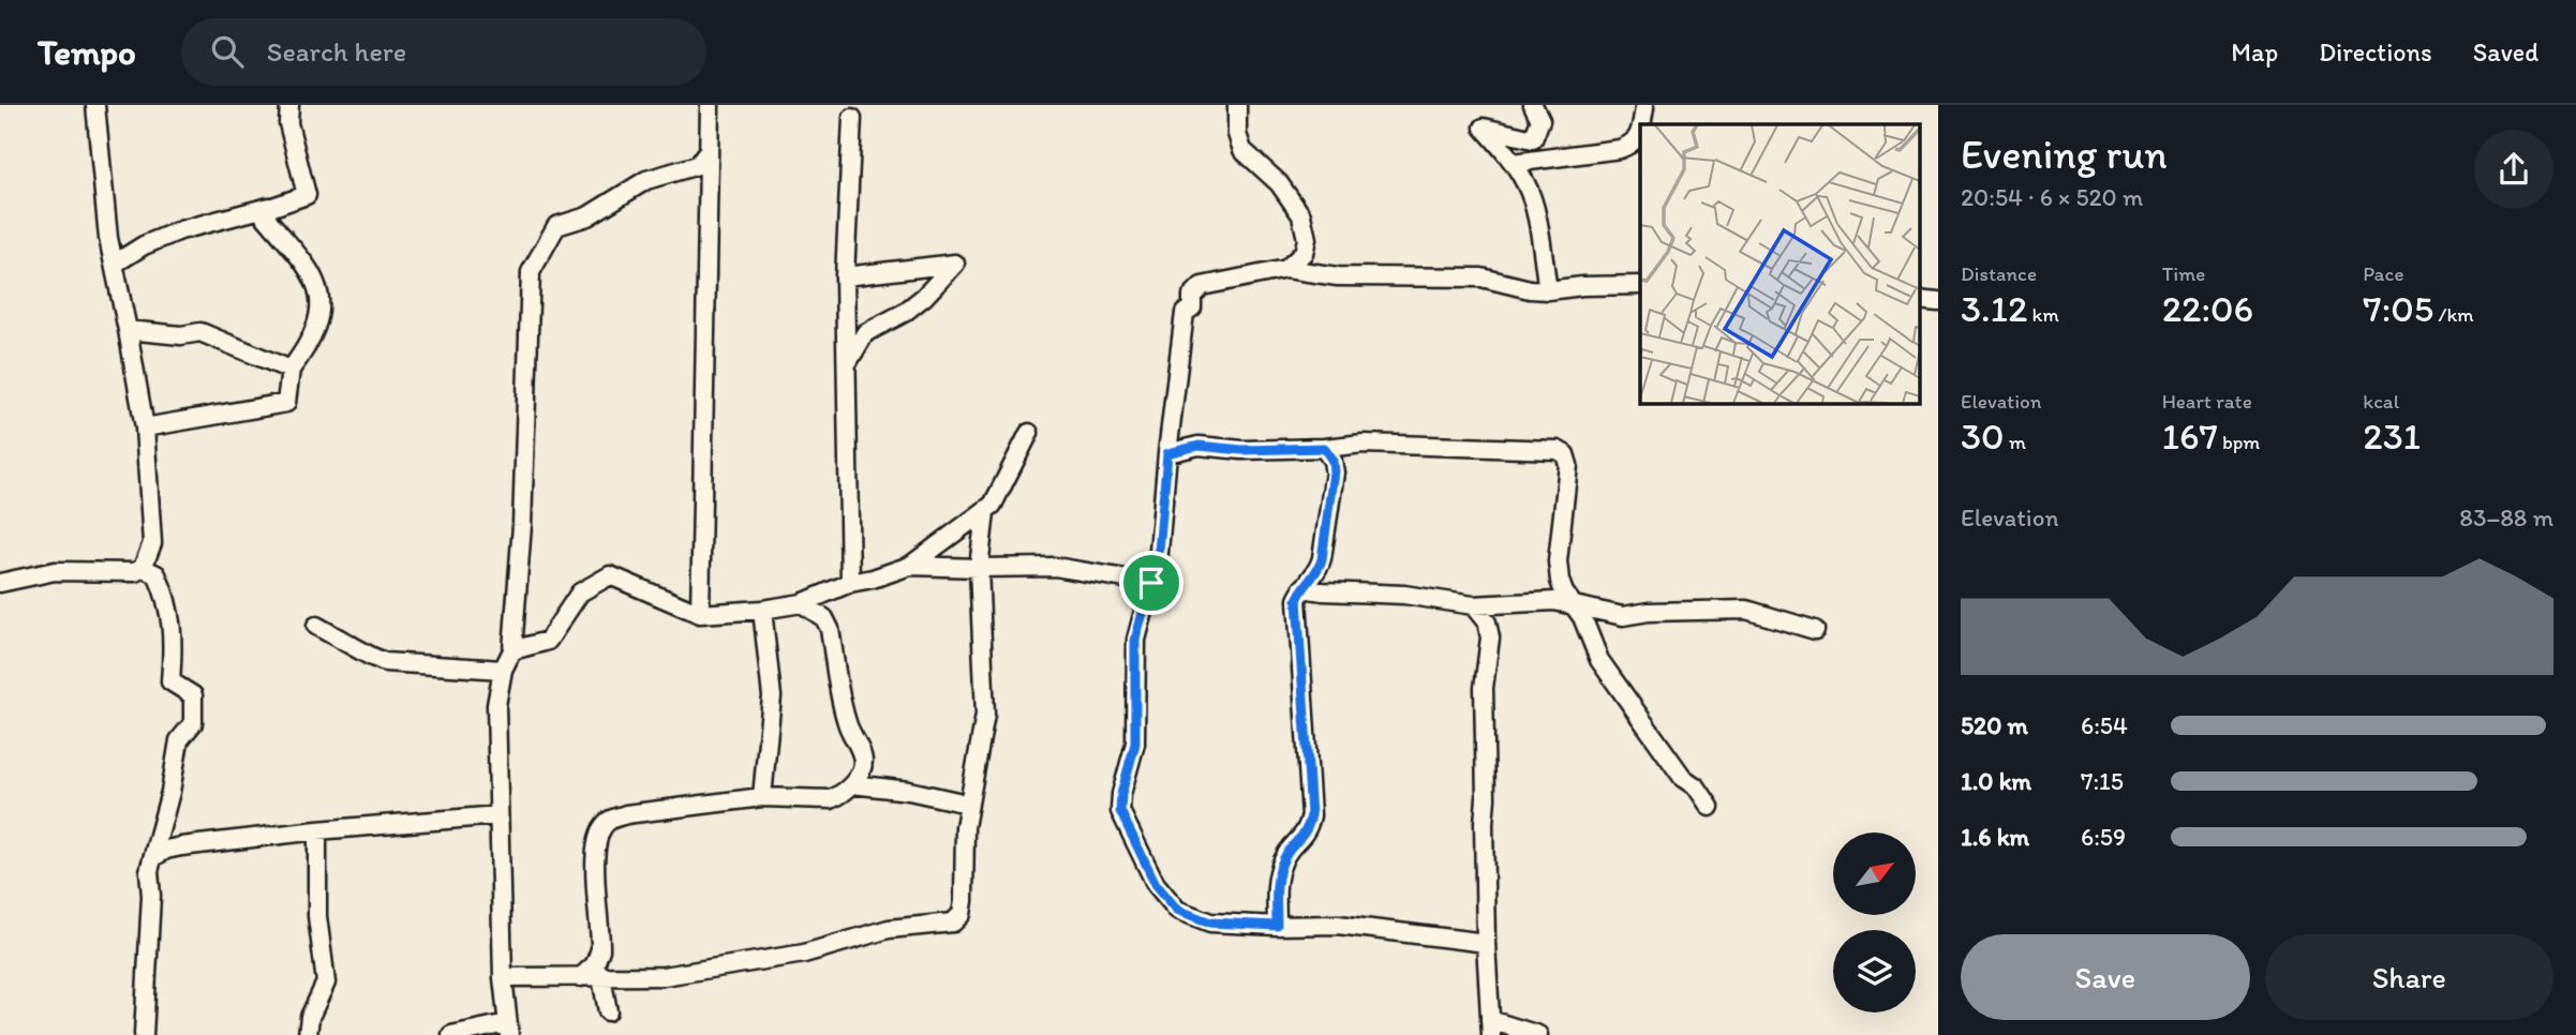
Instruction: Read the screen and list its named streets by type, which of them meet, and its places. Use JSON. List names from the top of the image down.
{
  "north": "top right",
  "page": {
    "header": "Tempo",
    "search": "Search here",
    "nav": ["Map", "Directions", "Saved"],
    "heading": ["Evening run", "20:54 · 6 × 520 m"],
    "stats": [
      ["Distance", "3.12 km"],
      ["Time", "22:06"],
      ["Pace", "7:05 /km"],
      ["Elevation", "30 m"],
      ["Heart rate", "167 bpm"],
      ["kcal", "231"]
    ],
    "chart": ["Elevation", "83–88 m"],
    "list": [
      {
        "name": "520 m",
        "note": "6:54"
      },
      {
        "name": "1.0 km",
        "note": "7:15"
      },
      {
        "name": "1.6 km",
        "note": "6:59"
      }
    ],
    "buttons": ["Save", "Share"]
  }
}
